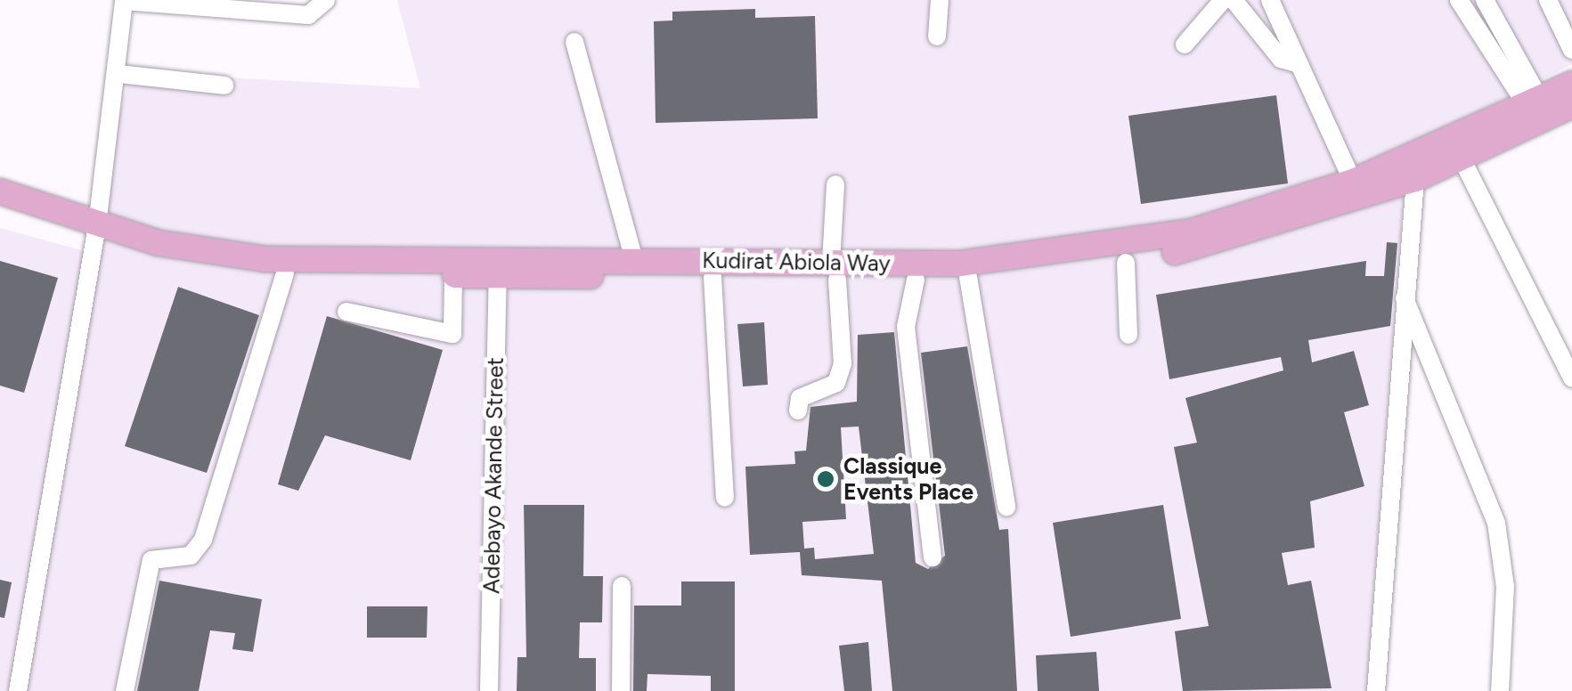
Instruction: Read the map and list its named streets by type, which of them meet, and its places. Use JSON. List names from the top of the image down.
{
  "streets": {
    "main road": ["Kudirat Abiola Way"],
    "street": ["Adebayo Akande Street"]
  },
  "crossings": [
    ["Kudirat Abiola Way", "Adebayo Akande Street"]
  ],
  "places": ["Classique Events Place"]
}
